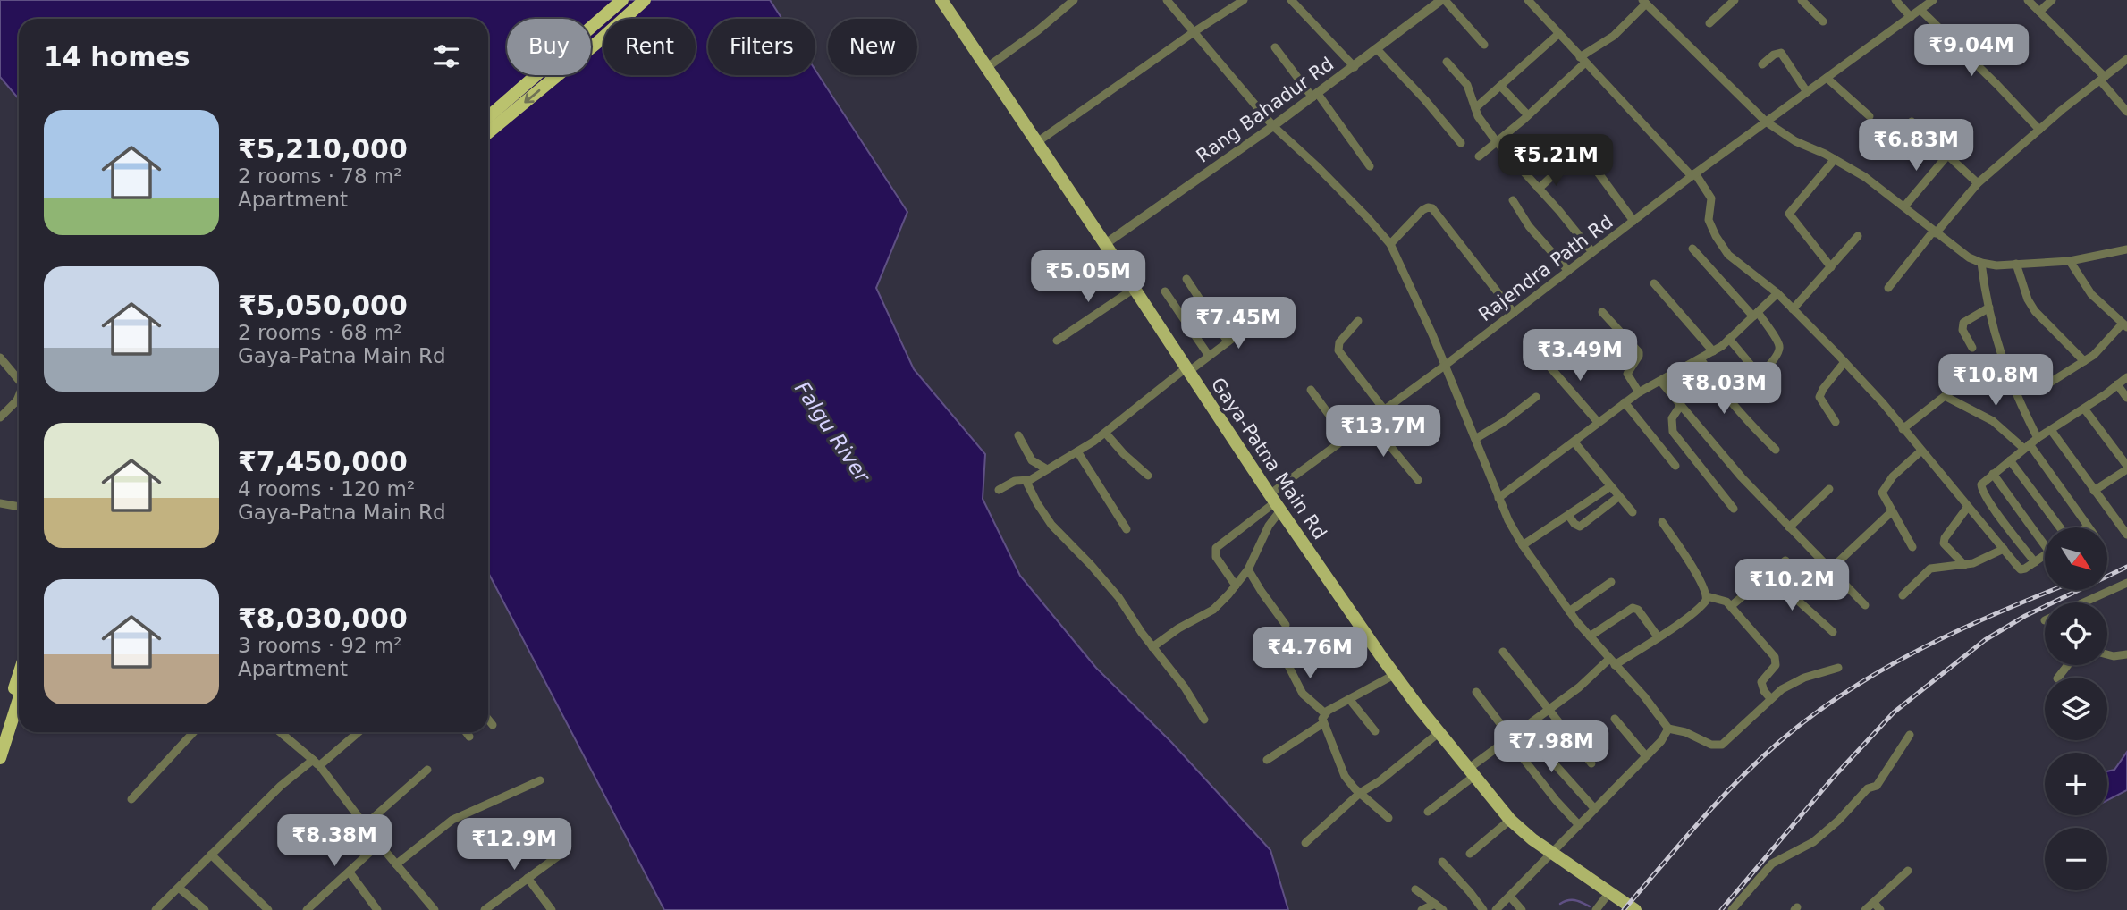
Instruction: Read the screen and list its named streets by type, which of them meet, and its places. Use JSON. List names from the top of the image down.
{
  "streets": {
    "main road": ["Gaya-Patna Main Rd"],
    "street": ["Rang Bahadur Rd", "Rajendra Path Rd"]
  },
  "crossings": [
    ["Rang Bahadur Rd", "Gaya-Patna Main Rd"],
    ["Rajendra Path Rd", "Gaya-Patna Main Rd"]
  ],
  "water": ["Falgu River"],
  "north": "bottom right",
  "page": {
    "chip": [
      "Buy",
      "Rent",
      "Filters",
      "New"
    ],
    "heading": "14 homes",
    "price": [
      "₹9.04M",
      "₹6.83M",
      "₹5.21M",
      "₹5.05M",
      "₹7.45M",
      "₹3.49M",
      "₹10.8M",
      "₹8.03M",
      "₹13.7M",
      "₹10.2M",
      "₹4.76M",
      "₹7.98M",
      "₹8.38M",
      "₹12.9M"
    ],
    "list": [
      {
        "name": "₹5,210,000",
        "note": "2 rooms · 78 m² · Apartment"
      },
      {
        "name": "₹5,050,000",
        "note": "2 rooms · 68 m² · Gaya-Patna Main Rd"
      },
      {
        "name": "₹7,450,000",
        "note": "4 rooms · 120 m² · Gaya-Patna Main Rd"
      },
      {
        "name": "₹8,030,000",
        "note": "3 rooms · 92 m² · Apartment"
      }
    ],
    "map_buttons": ["+", "−"]
  }
}
